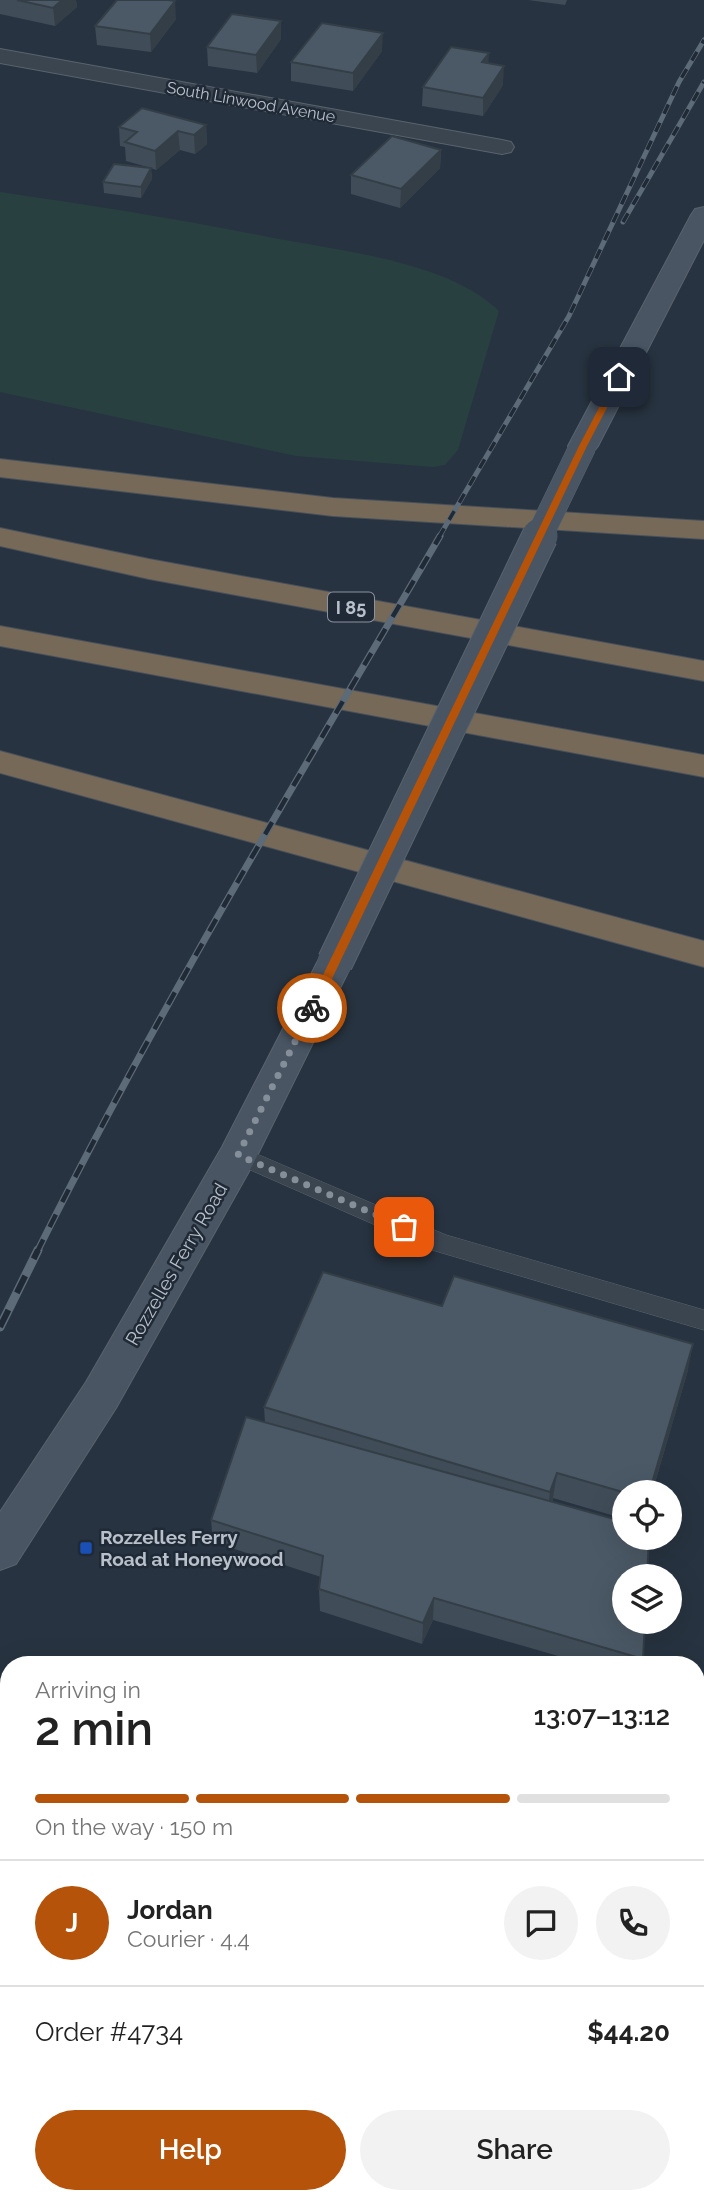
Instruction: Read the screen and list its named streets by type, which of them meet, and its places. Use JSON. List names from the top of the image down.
{
  "streets": {
    "highway": ["I 85"],
    "street": ["South Linwood Avenue", "Rozzelles Ferry Road"]
  },
  "places": {
    "transit": ["Rozzelles Ferry Road at Honeywood"]
  },
  "page": {
    "heading": ["2 min", "Arriving in", "13:07–13:12"],
    "panel": [
      "Jordan",
      "Courier · 4.4",
      "Order #4734",
      "$44.20"
    ],
    "bar": "On the way · 150 m",
    "round": "J",
    "buttons": ["Help", "Share"]
  }
}
